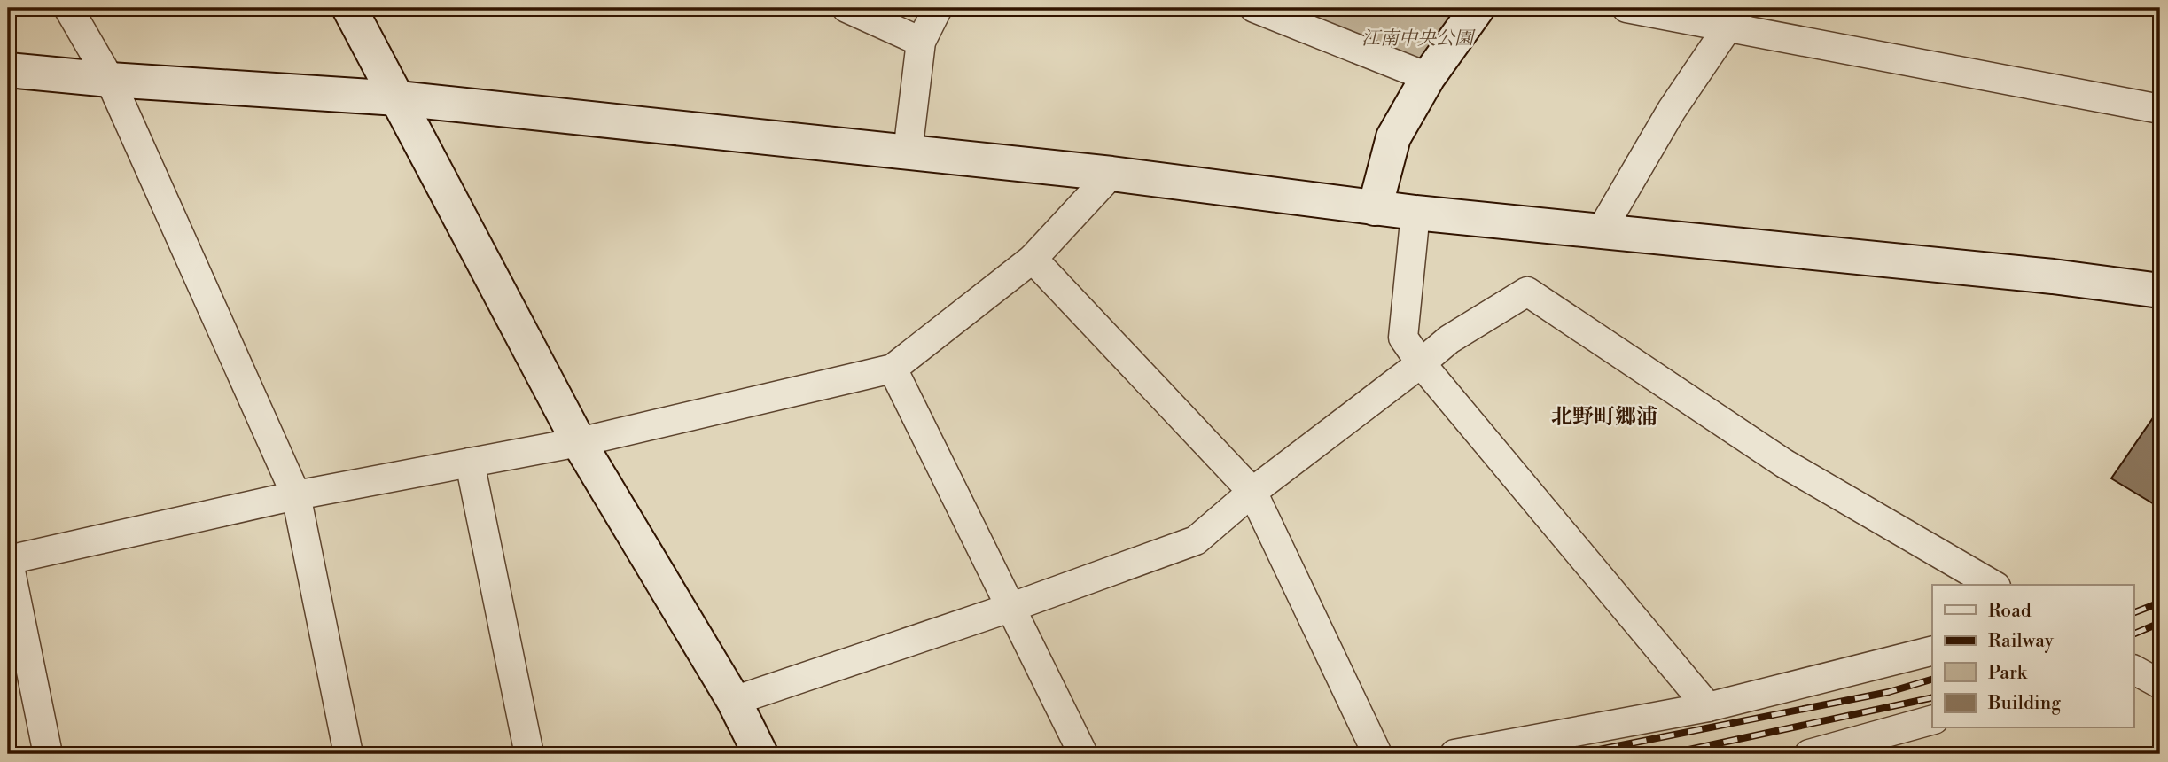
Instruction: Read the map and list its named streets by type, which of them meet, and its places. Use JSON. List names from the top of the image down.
{
  "districts": ["北野町郷浦"],
  "parks": ["江南中央公園"],
  "legend": [
    "Road",
    "Railway",
    "Park",
    "Building"
  ]
}
